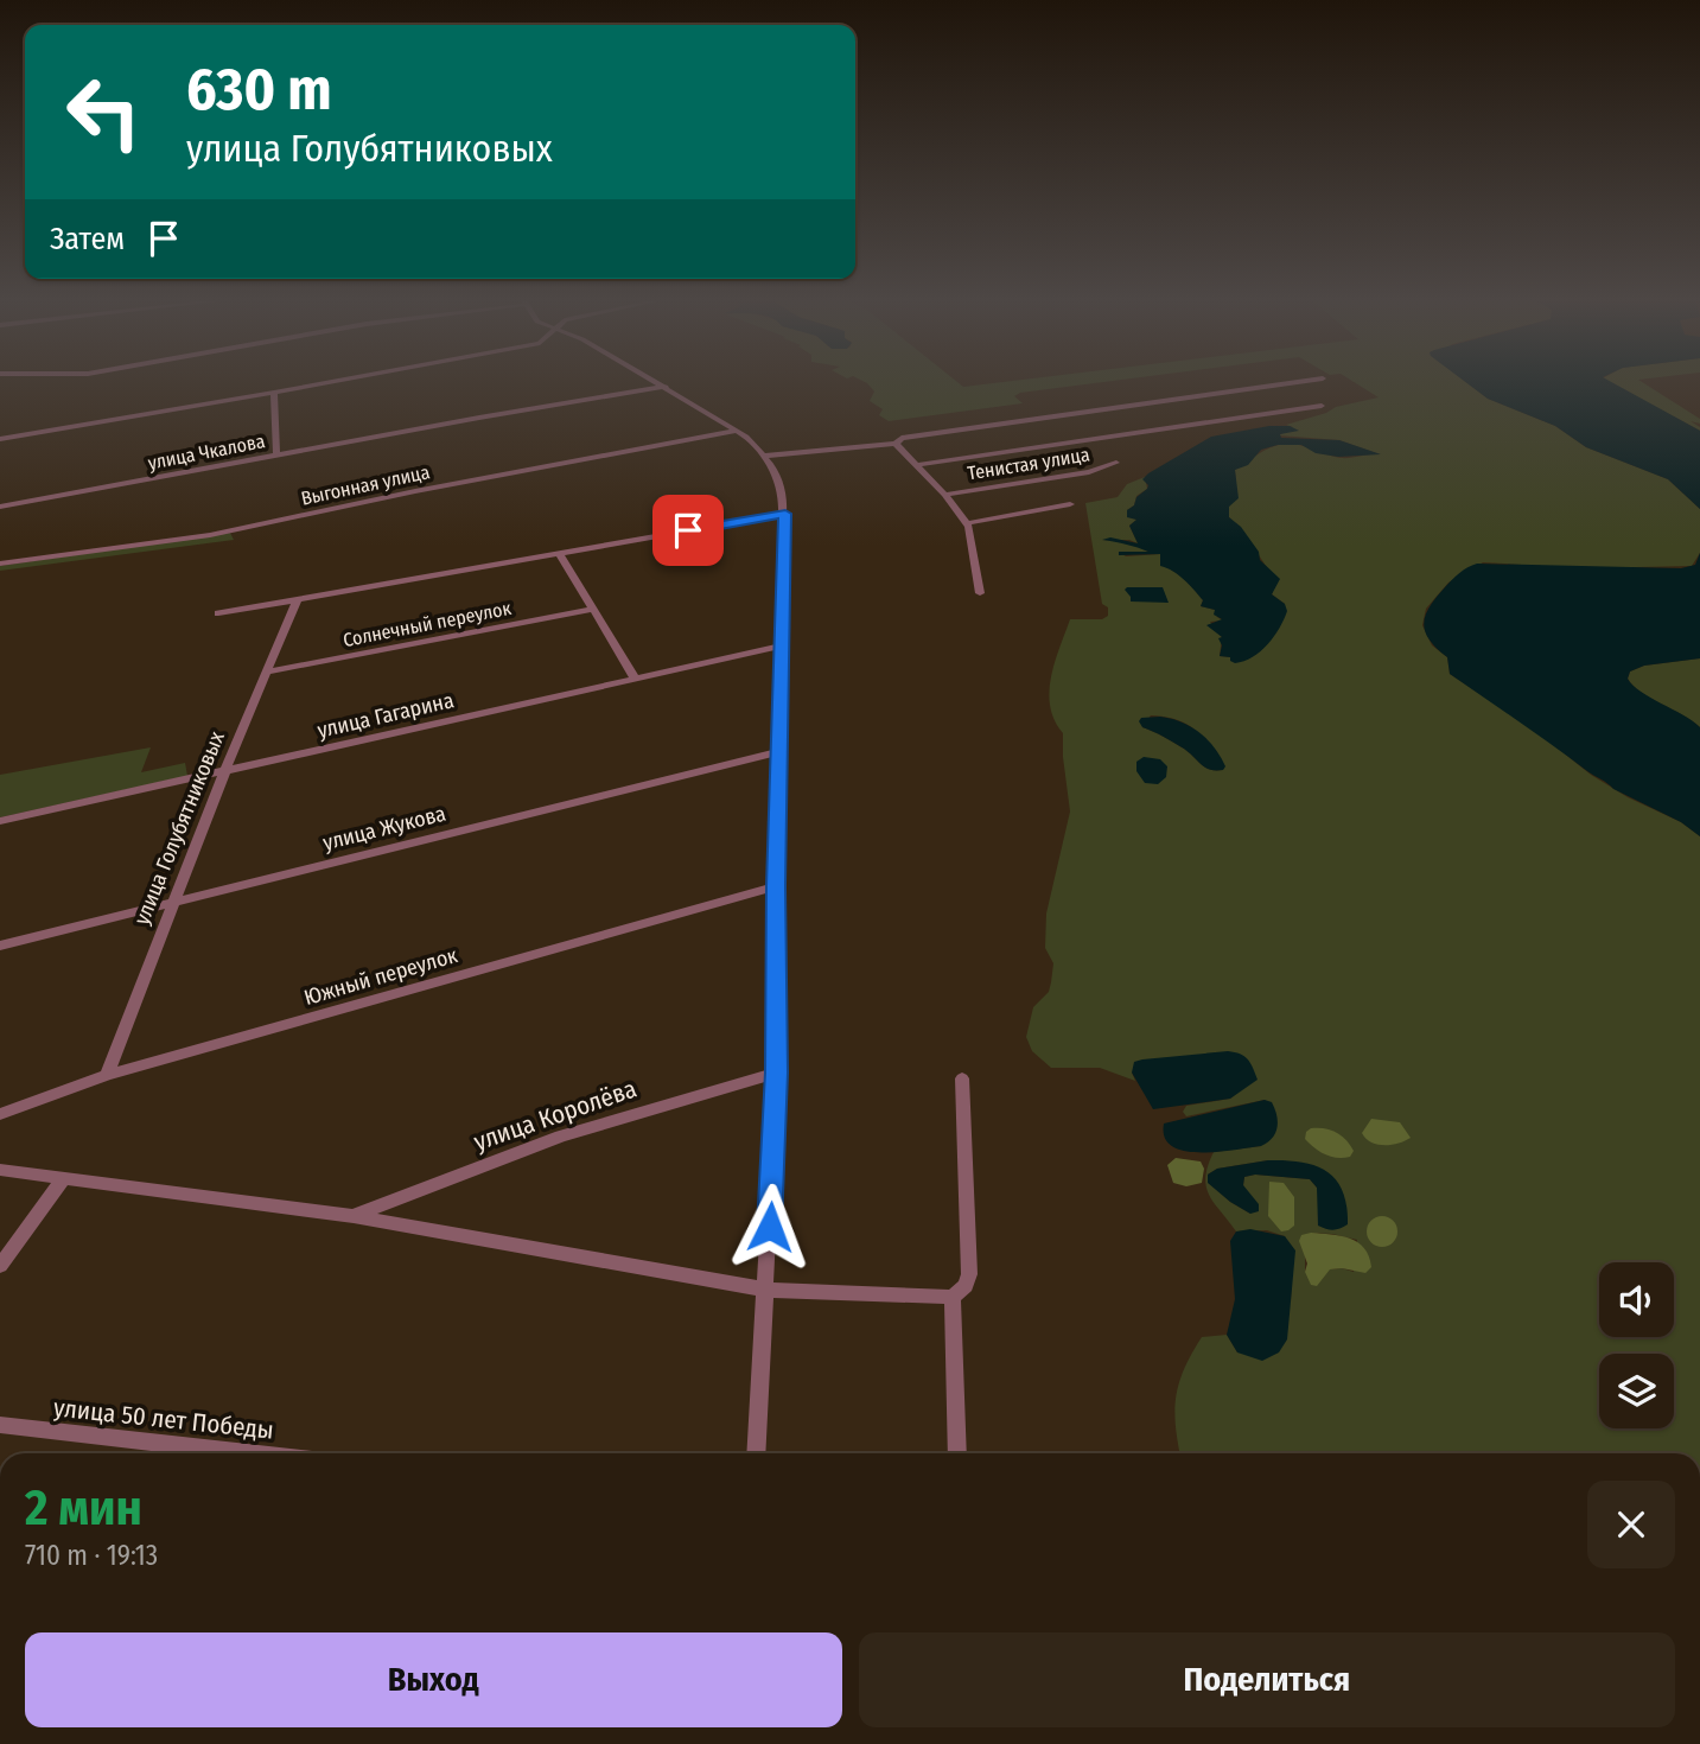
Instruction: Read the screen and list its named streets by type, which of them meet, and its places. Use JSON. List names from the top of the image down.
{
  "streets": {
    "street": [
      "улица Чкалова",
      "Тенистая улица",
      "Выгонная улица",
      "Солнечный переулок",
      "улица Гагарина",
      "улица Голубятниковых",
      "улица Жукова",
      "Южный переулок",
      "улица Королёва",
      "улица 50 лет Победы"
    ]
  },
  "crossings": [
    ["Солнечный переулок", "улица Голубятниковых"],
    ["улица Гагарина", "улица Голубятниковых"],
    ["улица Голубятниковых", "улица Жукова"],
    ["улица Голубятниковых", "Южный переулок"]
  ],
  "page": {
    "turn": ["630 m", "улица Голубятниковых"],
    "then": "Затем",
    "heading": ["2 мин", "710 m · 19:13"],
    "buttons": ["Выход", "Поделиться"]
  }
}
